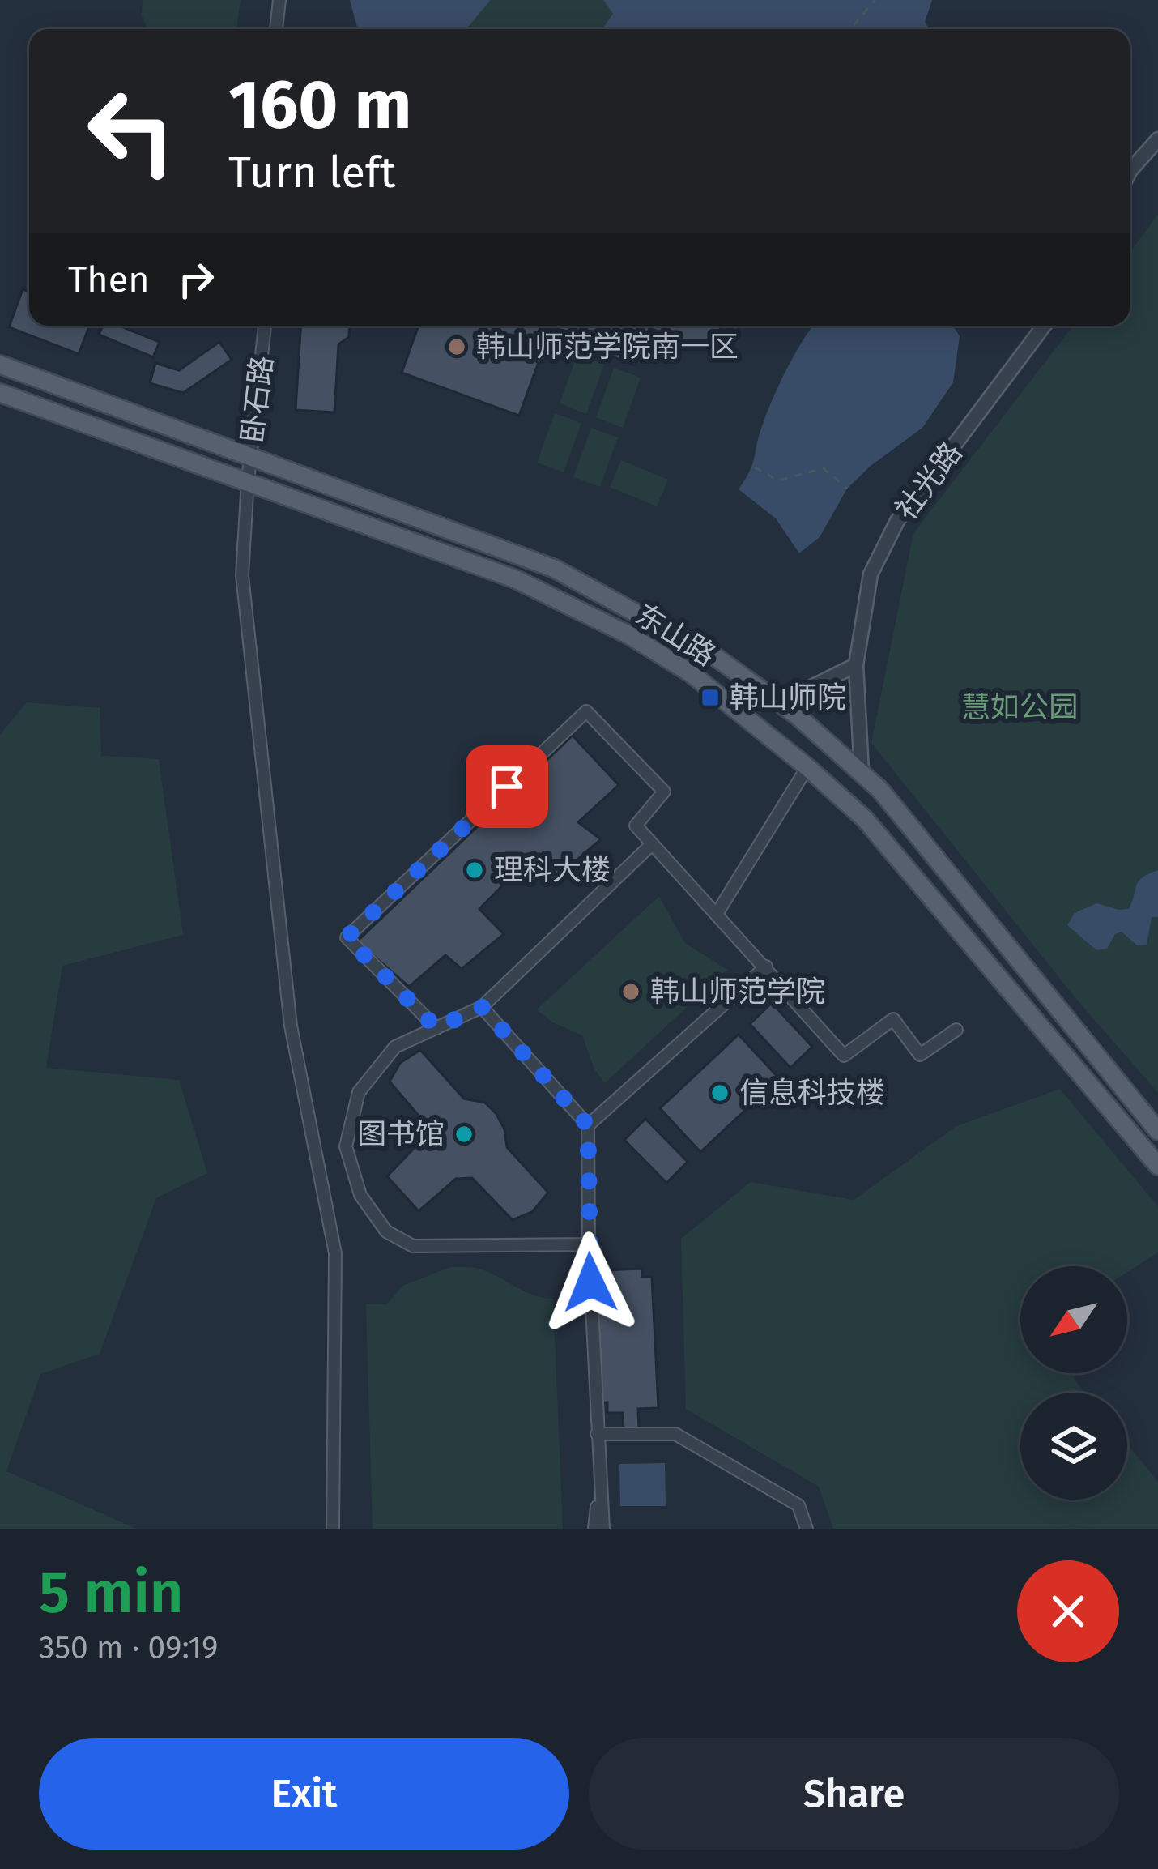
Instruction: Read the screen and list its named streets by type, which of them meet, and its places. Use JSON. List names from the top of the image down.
{
  "streets": {
    "main road": ["东山路"],
    "street": ["卧石路", "社光路"]
  },
  "crossings": [
    ["卧石路", "东山路"],
    ["社光路", "东山路"]
  ],
  "parks": ["慧如公园"],
  "places": {
    "other": [
      "韩山师范学院南一区",
      "理科大楼",
      "韩山师范学院",
      "信息科技楼",
      "图书馆"
    ],
    "transit": ["韩山师院"]
  },
  "north": "bottom left",
  "page": {
    "turn": ["160 m", "Turn left"],
    "then": "Then",
    "heading": ["5 min", "350 m · 09:19"],
    "buttons": ["Exit", "Share"]
  }
}
